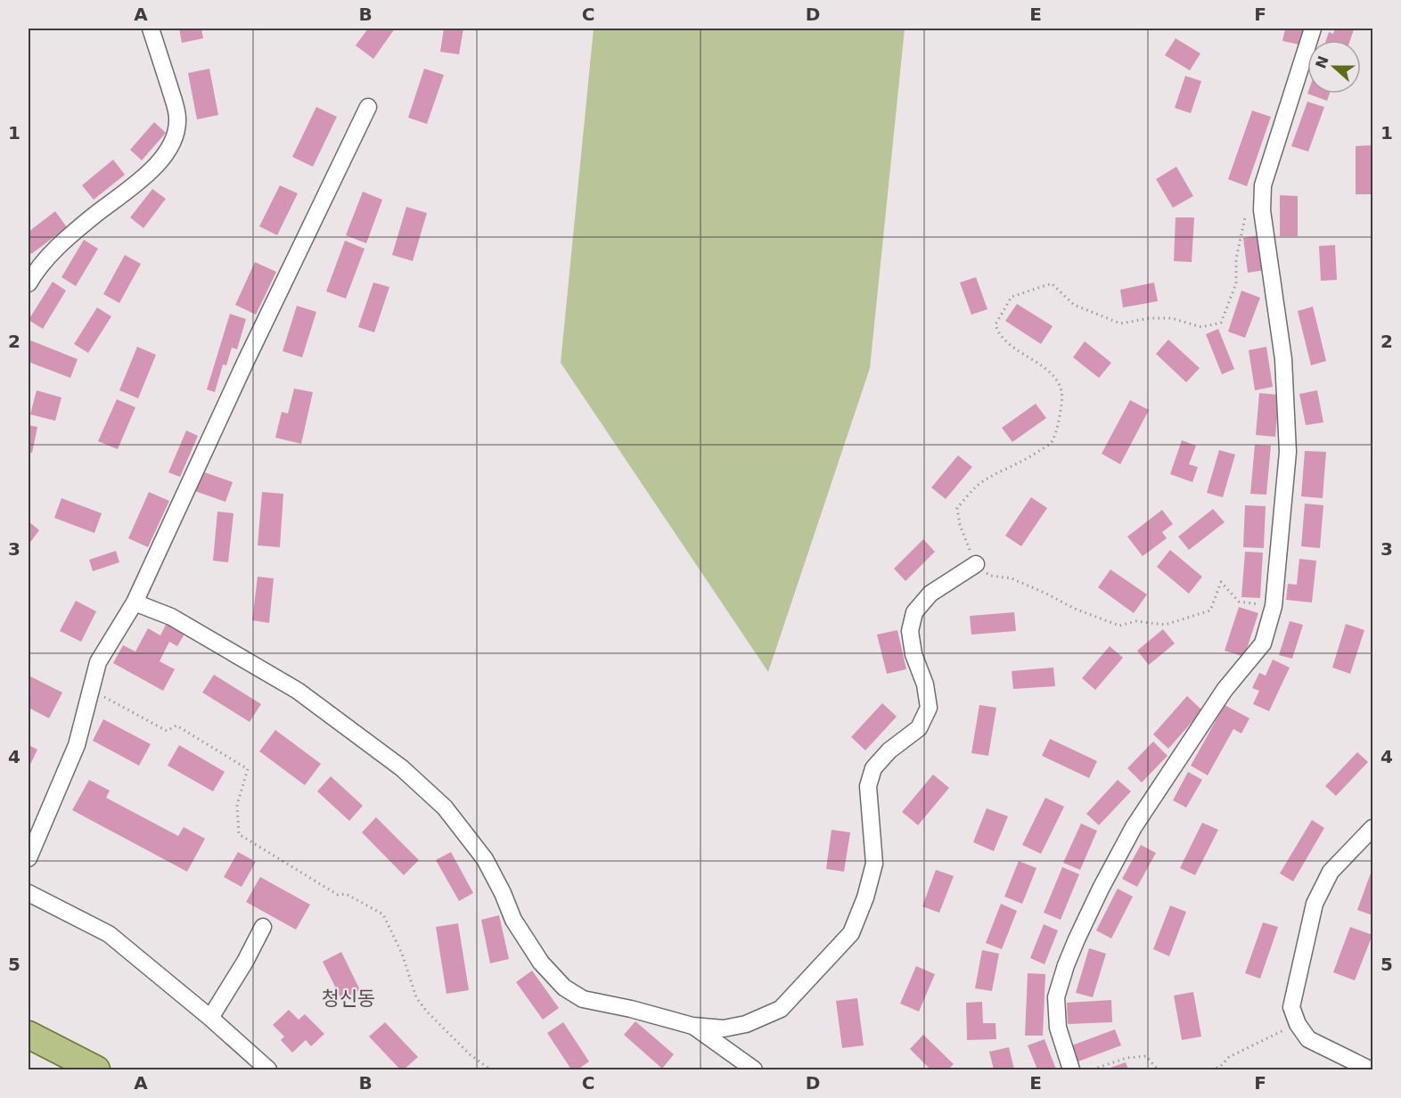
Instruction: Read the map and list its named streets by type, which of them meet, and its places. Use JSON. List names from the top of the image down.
{
  "districts": ["청신동"],
  "north": "left",
  "grid": {
    "columns": [
      "A",
      "B",
      "C",
      "D",
      "E",
      "F"
    ],
    "rows": [
      "1",
      "2",
      "3",
      "4",
      "5"
    ]
  }
}
